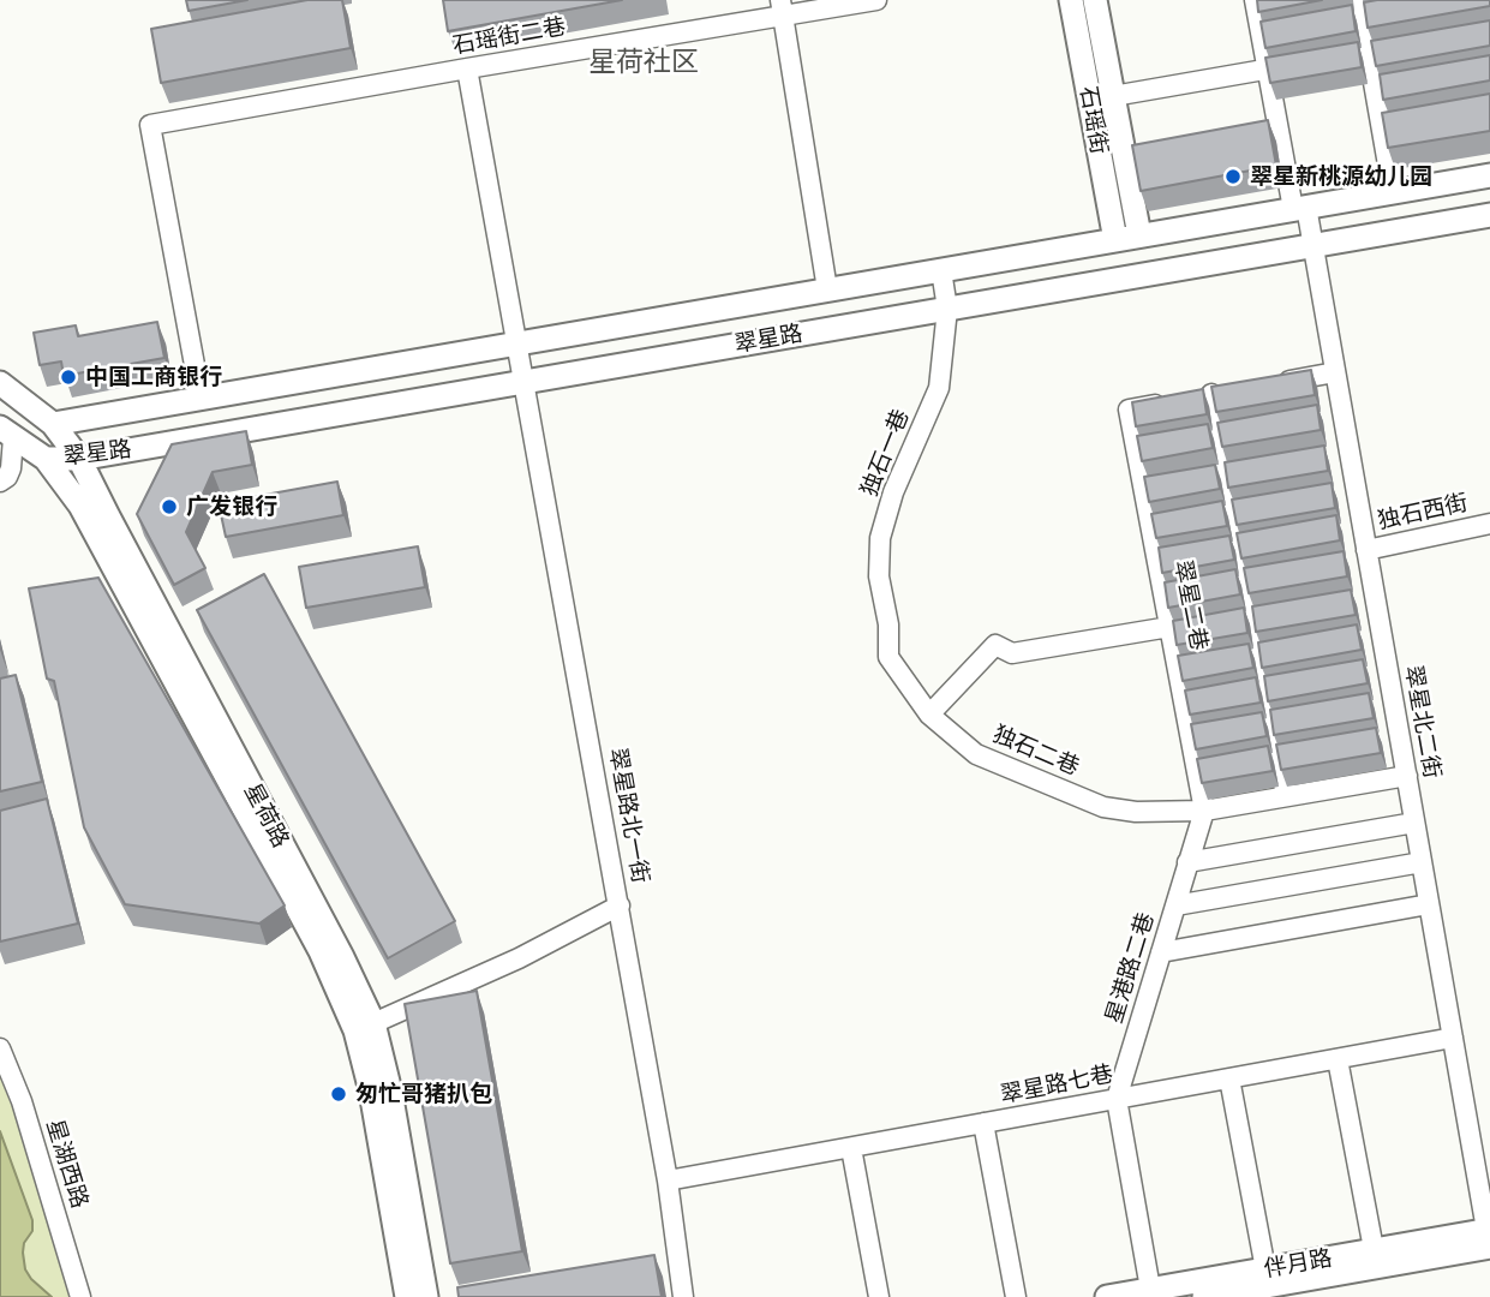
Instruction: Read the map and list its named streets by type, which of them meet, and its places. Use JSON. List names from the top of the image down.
{
  "streets": {
    "street": [
      "石瑶街二巷",
      "石瑶街",
      "翠星路",
      "独石一巷",
      "独石西街",
      "翠星二巷",
      "翠星北二街",
      "独石二巷",
      "星荷路",
      "翠星路北一街",
      "星港路二巷",
      "翠星路七巷",
      "星湖西路",
      "伴月路"
    ]
  },
  "crossings": [
    ["石瑶街二巷", "翠星路"],
    ["石瑶街二巷", "翠星路北一街"],
    ["石瑶街", "翠星路"],
    ["翠星路", "独石一巷"],
    ["翠星路", "翠星北二街"],
    ["翠星路", "星荷路"],
    ["翠星路", "翠星路北一街"],
    ["独石一巷", "独石二巷"],
    ["独石西街", "翠星北二街"],
    ["翠星二巷", "独石二巷"],
    ["翠星二巷", "星港路二巷"],
    ["翠星北二街", "独石二巷"],
    ["翠星北二街", "翠星路七巷"],
    ["翠星北二街", "伴月路"],
    ["独石二巷", "星港路二巷"],
    ["翠星路北一街", "翠星路七巷"],
    ["星港路二巷", "翠星路七巷"],
    ["星港路二巷", "伴月路"]
  ],
  "districts": ["星荷社区"],
  "places": [
    "翠星新桃源幼儿园",
    "中国工商银行",
    "广发银行",
    "匆忙哥猪扒包"
  ]
}
